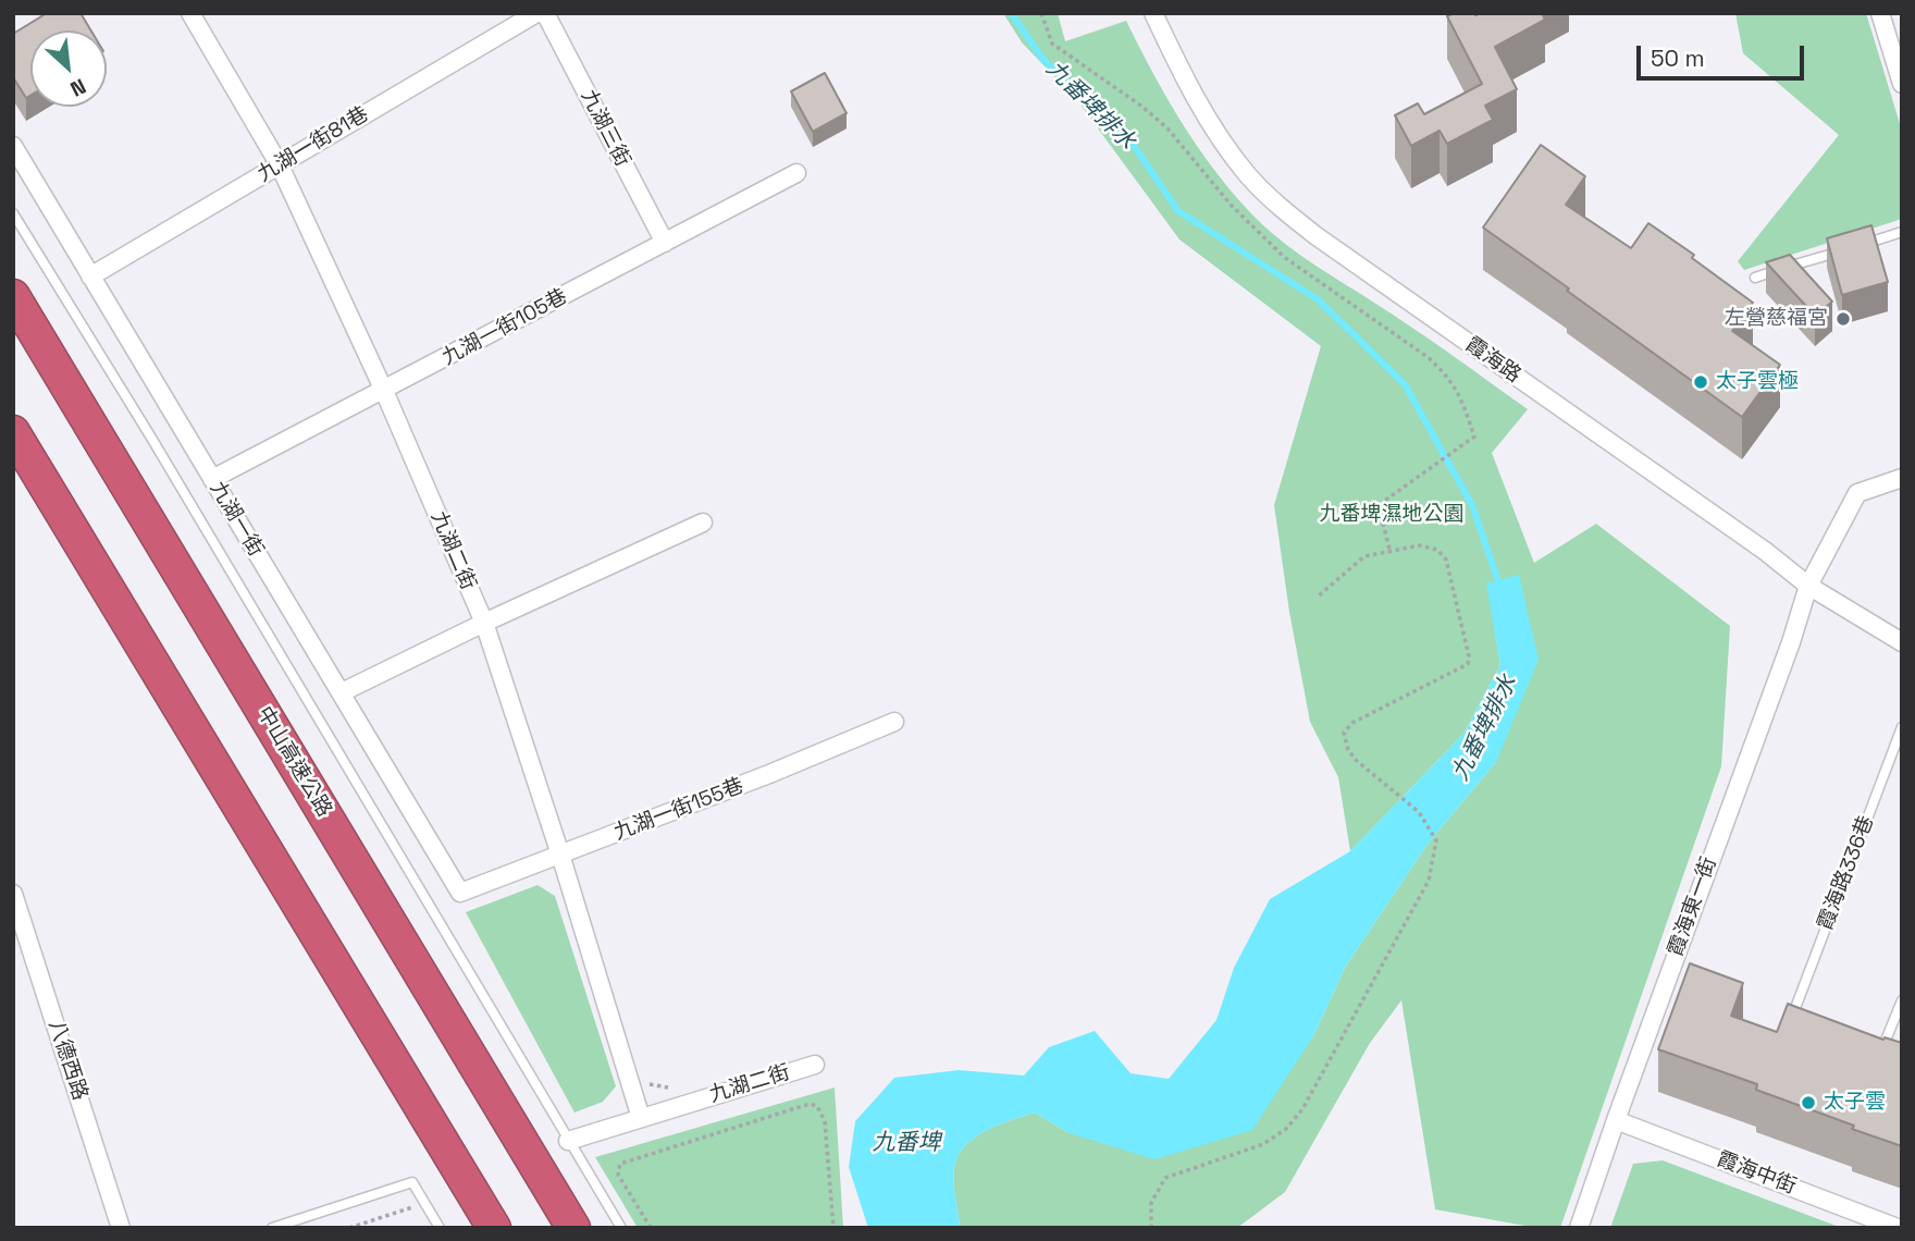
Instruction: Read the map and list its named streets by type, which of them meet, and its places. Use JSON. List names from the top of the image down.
{
  "streets": {
    "highway": ["中山高速公路"],
    "street": [
      "九湖三街",
      "九湖一街81巷",
      "九湖一街105巷",
      "霞海路",
      "九湖一街",
      "九湖二街",
      "九湖一街155巷",
      "霞海東一街",
      "八德西路",
      "霞海中街"
    ],
    "lane": ["霞海路336巷"]
  },
  "crossings": [
    ["九湖三街", "九湖一街105巷"],
    ["九湖一街81巷", "九湖一街"],
    ["九湖一街81巷", "九湖二街"],
    ["九湖一街105巷", "九湖一街"],
    ["九湖一街105巷", "九湖二街"],
    ["霞海路", "霞海東一街"],
    ["九湖一街", "九湖一街155巷"],
    ["九湖二街", "九湖一街155巷"],
    ["霞海東一街", "霞海中街"]
  ],
  "water": ["九番埤排水", "九番埤"],
  "parks": ["九番埤濕地公園"],
  "places": ["左營慈福宮", "太子雲極", "太子雲"],
  "scale_bar": "50 m",
  "north": "bottom right"
}
